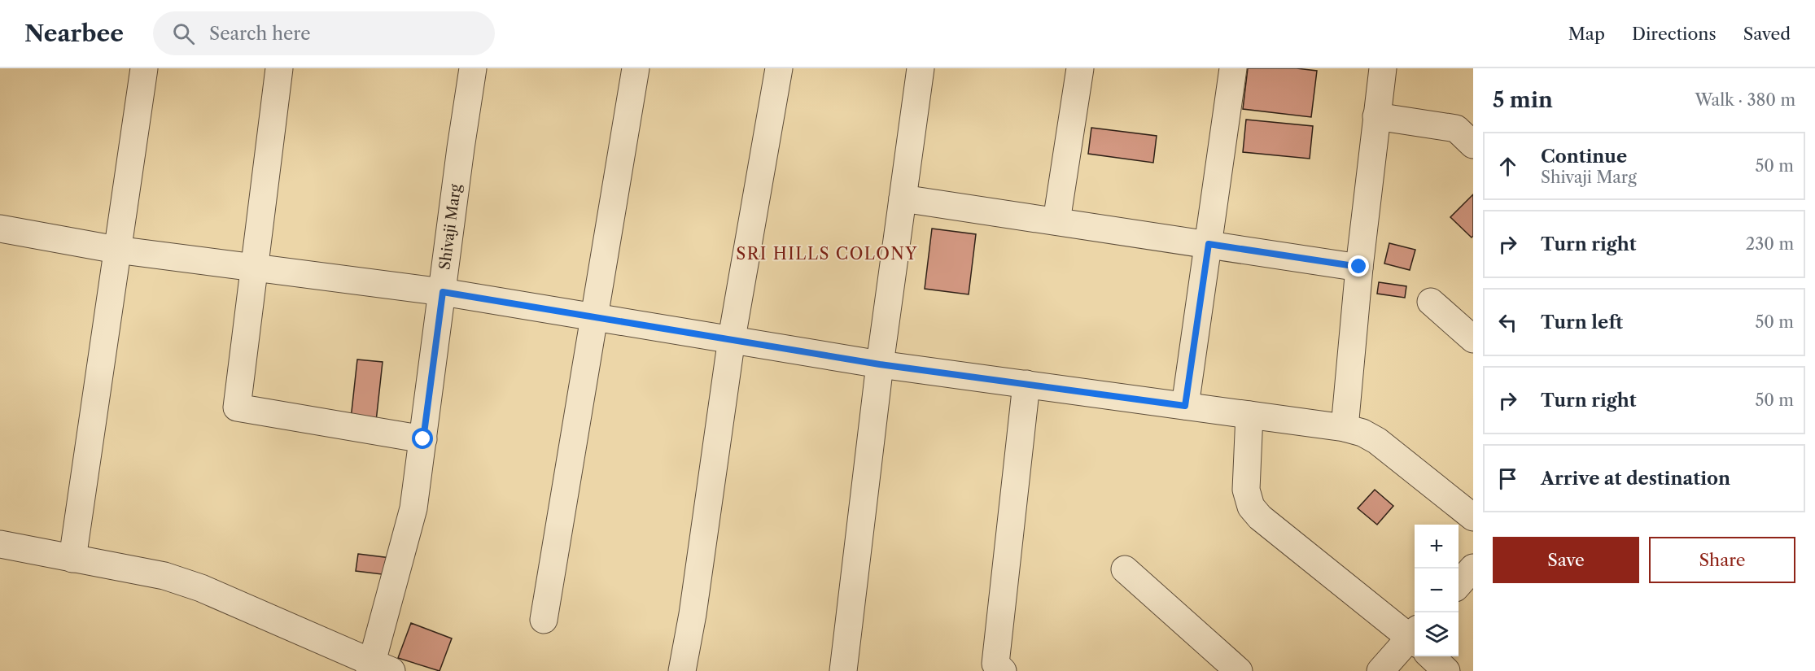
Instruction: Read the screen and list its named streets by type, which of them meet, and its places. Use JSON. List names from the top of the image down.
{
  "streets": {
    "street": ["Shivaji Marg"]
  },
  "districts": ["SRI HILLS COLONY"],
  "page": {
    "header": "Nearbee",
    "search": "Search here",
    "nav": ["Map", "Directions", "Saved"],
    "heading": ["5 min", "Walk · 380 m"],
    "list": [
      ["Continue", "Shivaji Marg", "50 m"],
      ["Turn right", "230 m"],
      ["Turn left", "50 m"],
      ["Turn right", "50 m"],
      "Arrive at destination"
    ],
    "buttons": ["Save", "Share"],
    "map_buttons": ["+", "−"]
  }
}
